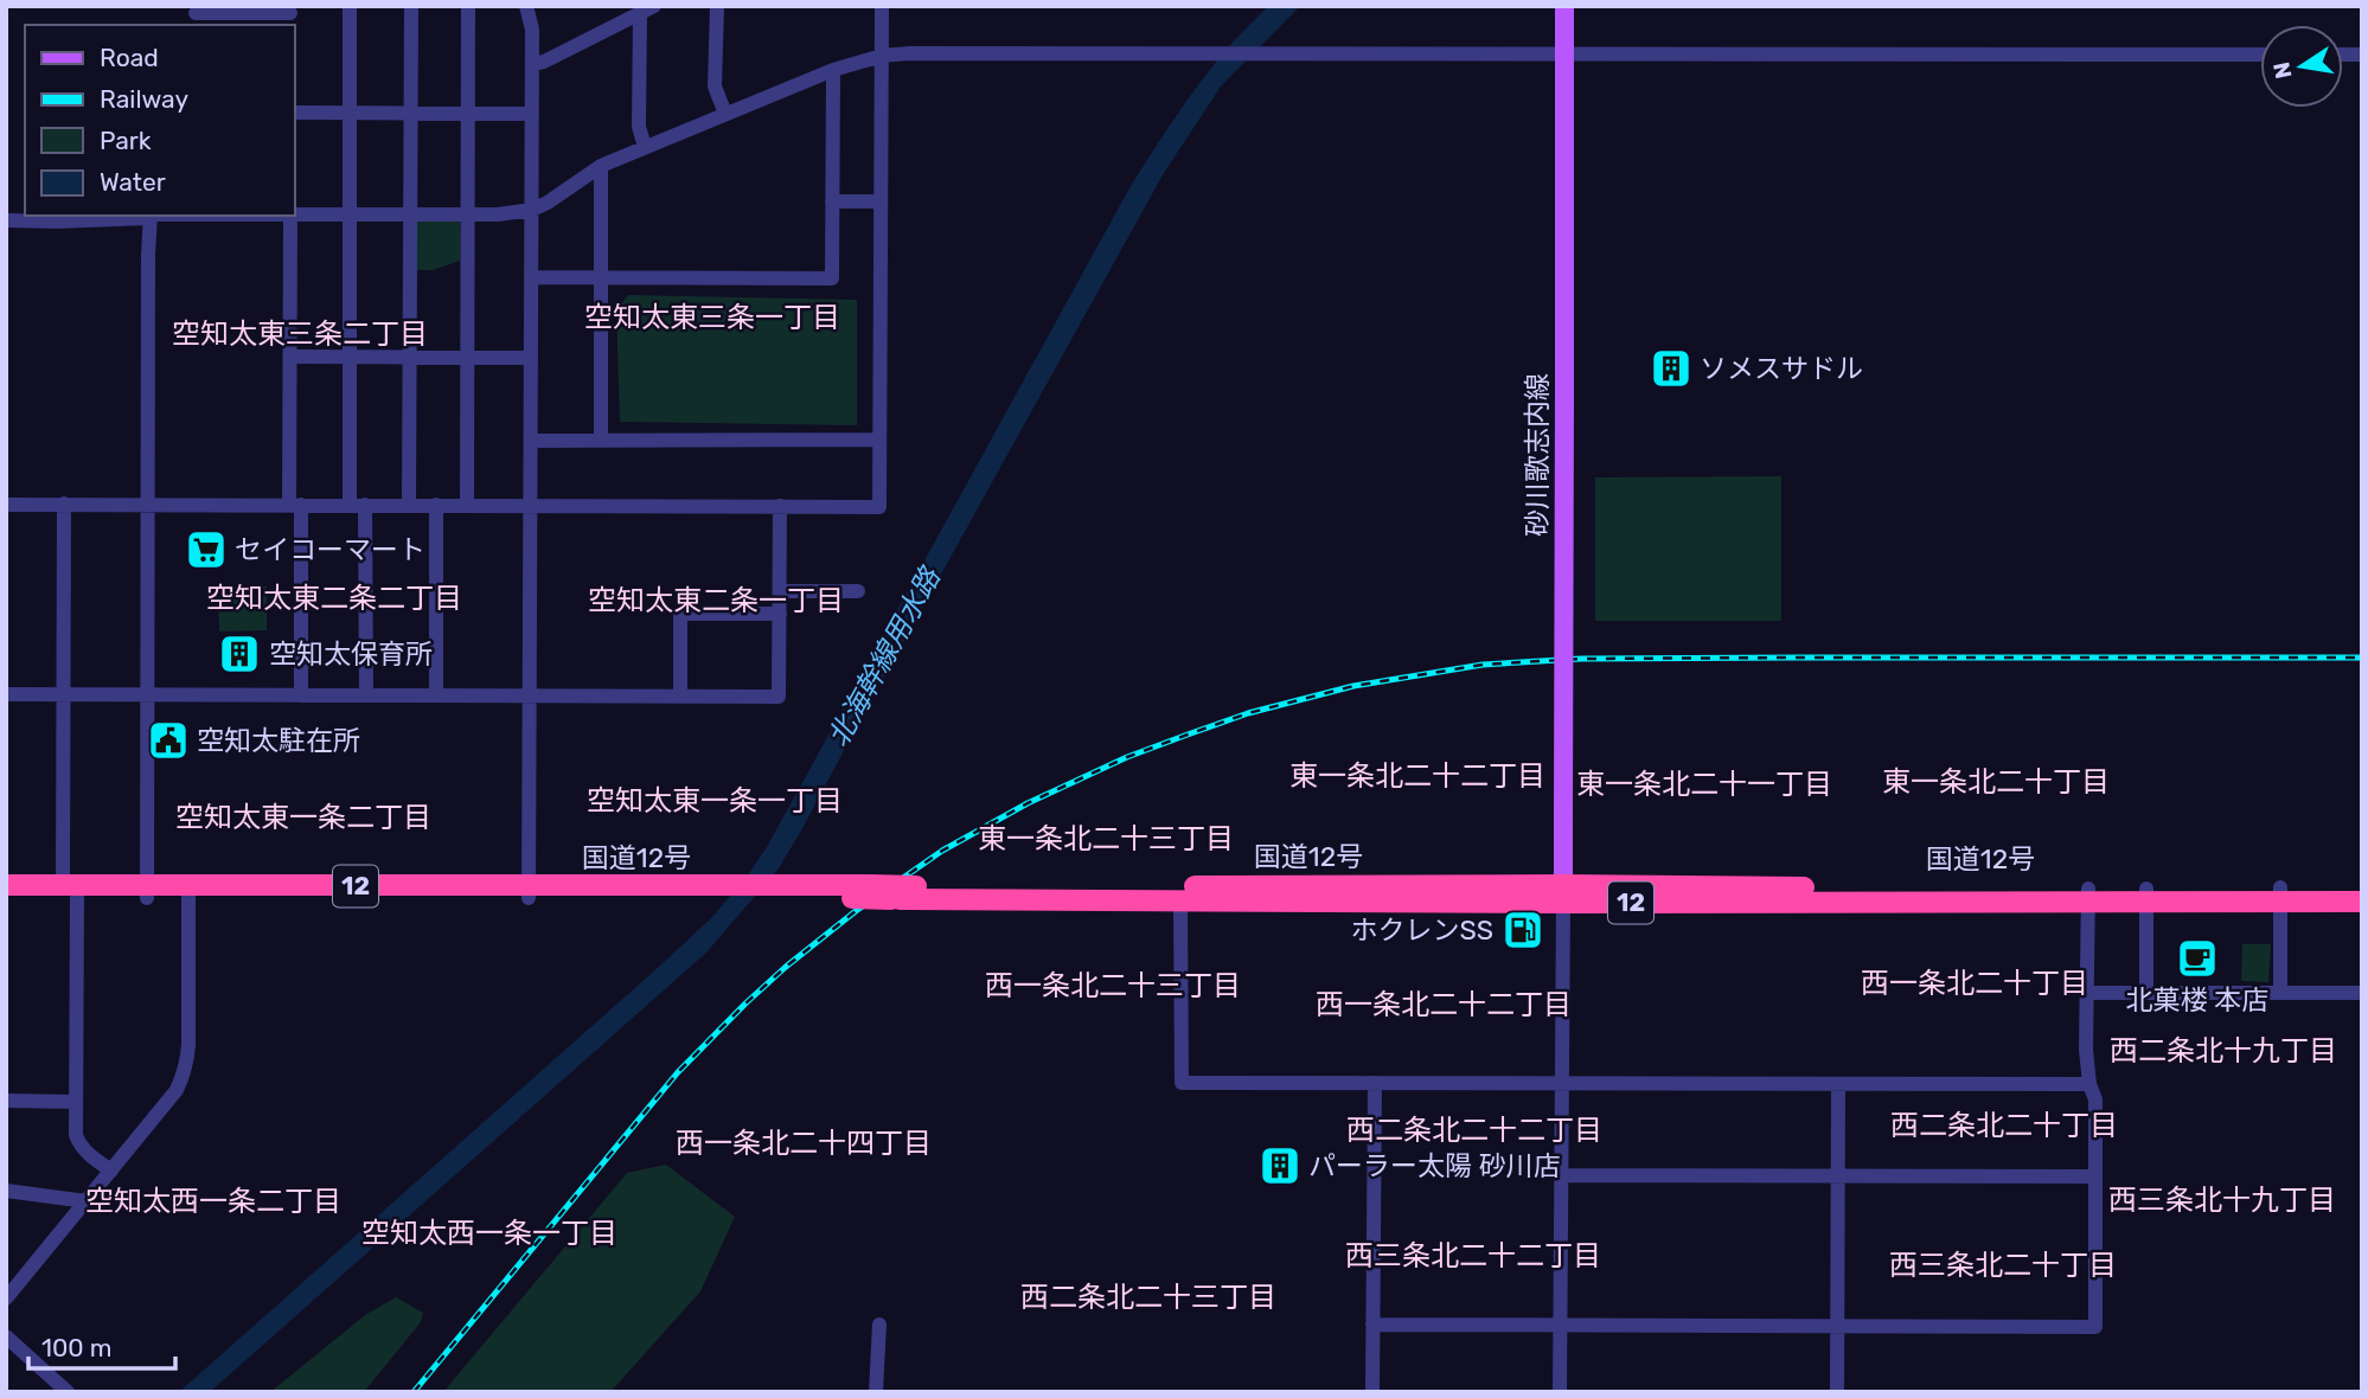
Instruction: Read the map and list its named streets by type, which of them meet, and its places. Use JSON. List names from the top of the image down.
{
  "streets": {
    "highway": ["国道12号", "12"],
    "main road": ["砂川歌志内線"]
  },
  "crossings": [
    ["砂川歌志内線", "国道12号"]
  ],
  "districts": [
    "空知太東三条一丁目",
    "空知太東三条二丁目",
    "空知太東二条二丁目",
    "空知太東二条一丁目",
    "東一条北二十二丁目",
    "東一条北二十丁目",
    "東一条北二十一丁目",
    "空知太東一条一丁目",
    "空知太東一条二丁目",
    "東一条北二十三丁目",
    "西一条北二十丁目",
    "西一条北二十三丁目",
    "西一条北二十二丁目",
    "西二条北十九丁目",
    "西二条北二十丁目",
    "西二条北二十二丁目",
    "西一条北二十四丁目",
    "西三条北十九丁目",
    "空知太西一条二丁目",
    "空知太西一条一丁目",
    "西三条北二十二丁目",
    "西三条北二十丁目",
    "西二条北二十三丁目"
  ],
  "water": ["北海幹線用水路"],
  "places": {
    "building": ["ソメスサドル", "空知太保育所", "パーラー太陽 砂川店"],
    "supermarket": ["セイコーマート"],
    "public building": ["空知太駐在所"],
    "fuel station": ["ホクレンSS"],
    "cafe": ["北菓楼 本店"]
  },
  "legend": [
    "Road",
    "Railway",
    "Park",
    "Water"
  ],
  "scale_bar": "100 m",
  "north": "left"
}
